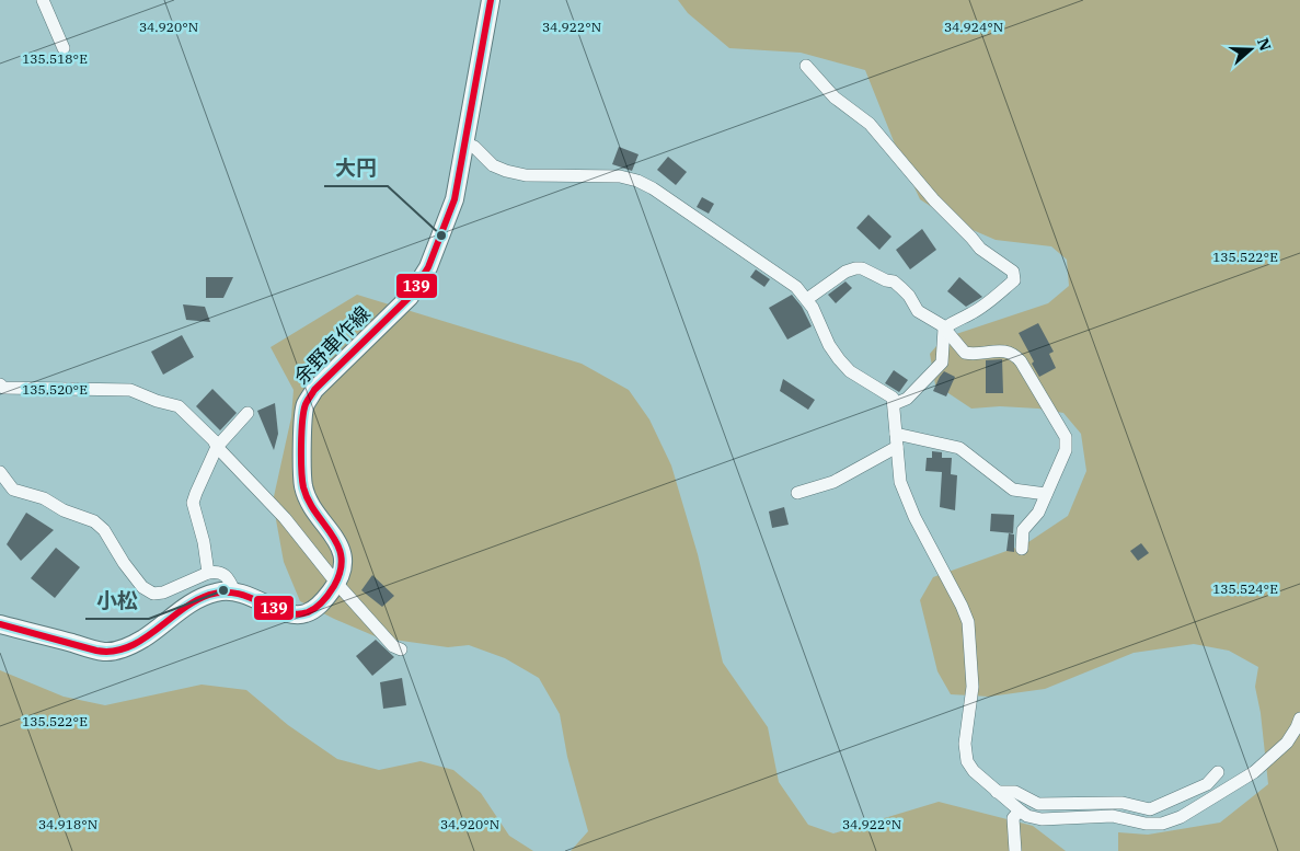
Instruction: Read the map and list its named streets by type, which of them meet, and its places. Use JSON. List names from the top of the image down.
{
  "streets": {
    "main road": ["余野車作線"]
  },
  "places": ["大円", "小松"],
  "lines": ["transit line 139"],
  "north": "right",
  "coordinates": [
    "34.920°N",
    "34.922°N",
    "34.924°N",
    "135.518°E",
    "135.522°E",
    "135.520°E",
    "135.524°E",
    "34.918°N"
  ]
}
